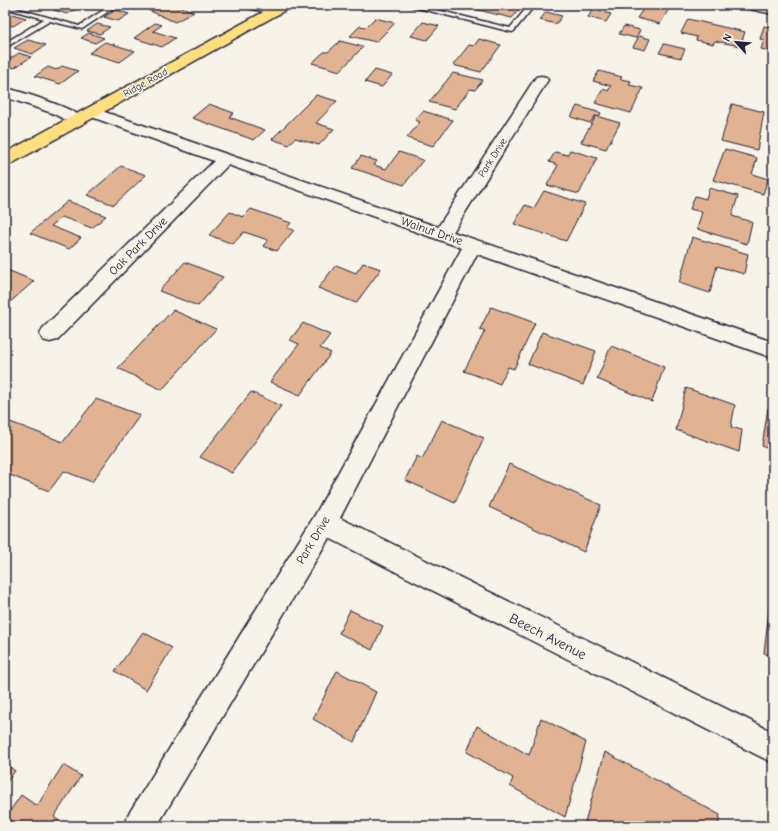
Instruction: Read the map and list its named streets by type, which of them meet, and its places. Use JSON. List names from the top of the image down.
{
  "streets": {
    "main road": ["Ridge Road"],
    "street": [
      "Park Drive",
      "Walnut Drive",
      "Oak Park Drive",
      "Beech Avenue"
    ]
  },
  "crossings": [
    ["Ridge Road", "Walnut Drive"],
    ["Park Drive", "Walnut Drive"],
    ["Park Drive", "Beech Avenue"],
    ["Walnut Drive", "Oak Park Drive"]
  ],
  "north": "top left"
}
